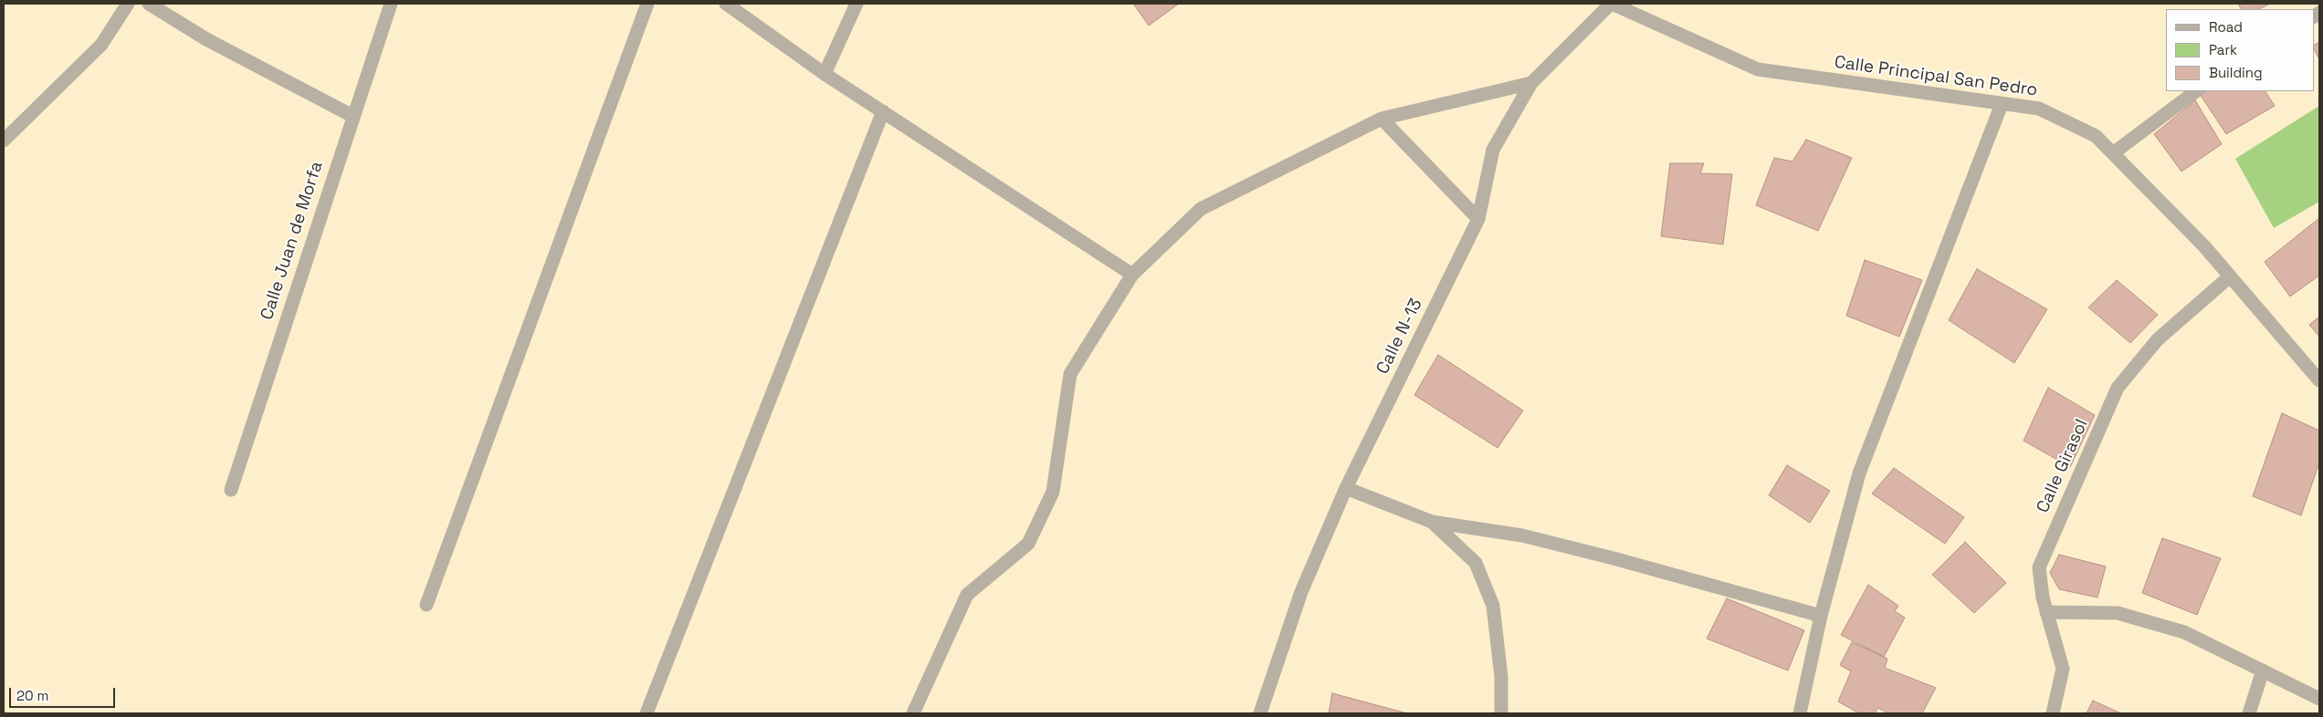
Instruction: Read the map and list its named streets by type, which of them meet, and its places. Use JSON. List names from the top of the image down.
{
  "streets": {
    "street": [
      "Calle Principal San Pedro",
      "Calle Juan de Morfa",
      "Calle N-13",
      "Calle Girasol"
    ]
  },
  "crossings": [
    ["Calle Principal San Pedro", "Calle N-13"],
    ["Calle Principal San Pedro", "Calle Girasol"]
  ],
  "legend": ["Road", "Park", "Building"],
  "scale_bar": "20 m"
}
